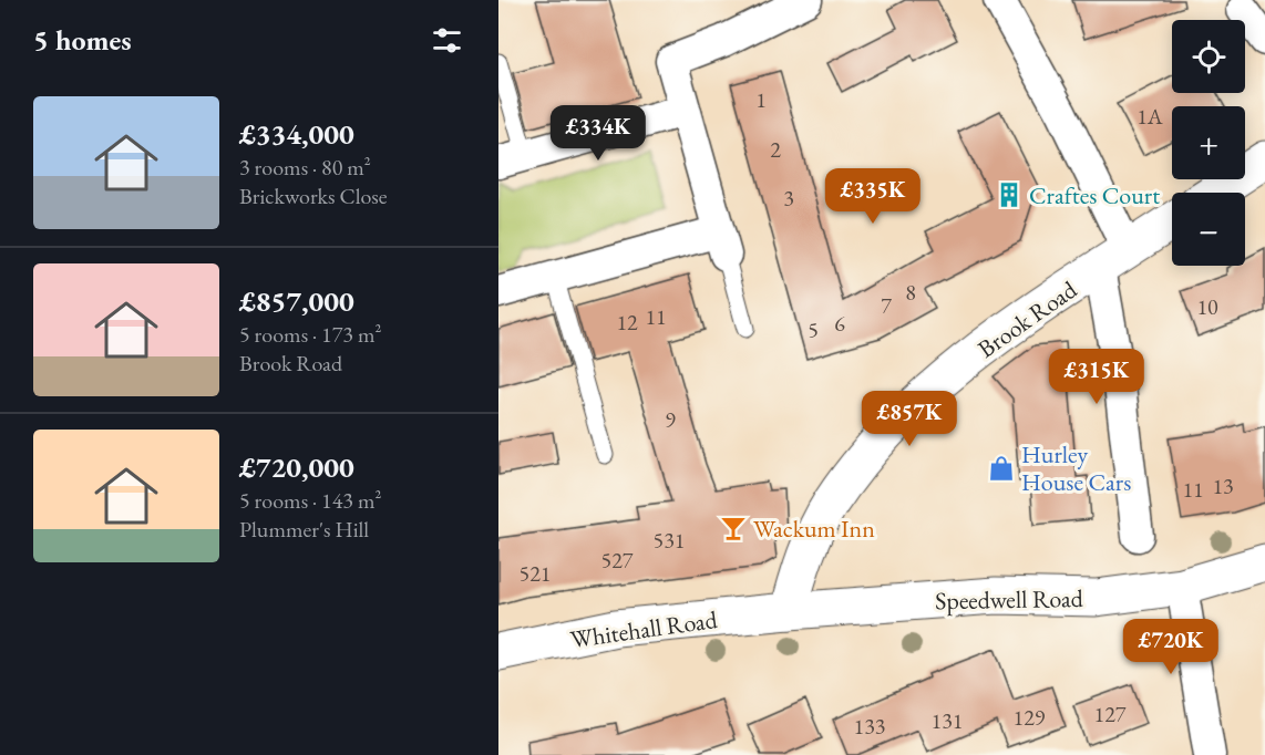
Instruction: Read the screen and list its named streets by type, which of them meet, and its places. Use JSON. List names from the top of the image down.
{
  "streets": {
    "main road": ["Brook Road", "Speedwell Road", "Whitehall Road"]
  },
  "crossings": [
    ["Brook Road", "Speedwell Road"],
    ["Brook Road", "Whitehall Road"],
    ["Speedwell Road", "Whitehall Road"]
  ],
  "places": {
    "building": ["Craftes Court"],
    "shop": ["Hurley House Cars"],
    "bar": ["Wackum Inn"]
  },
  "house_numbers": [
    "1",
    "1A",
    "2",
    "3",
    "8",
    "7",
    "10",
    "11",
    "12",
    "6",
    "5",
    "9",
    "13",
    "11",
    "531",
    "527",
    "521",
    "127",
    "129",
    "131",
    "133"
  ],
  "page": {
    "heading": "5 homes",
    "map_buttons": ["+", "−"],
    "list": [
      {
        "name": "£334,000",
        "note": "3 rooms · 80 m² · Brickworks Close"
      },
      {
        "name": "£857,000",
        "note": "5 rooms · 173 m² · Brook Road"
      },
      {
        "name": "£720,000",
        "note": "5 rooms · 143 m² · Plummer's Hill"
      }
    ],
    "price": [
      "£334K",
      "£335K",
      "£315K",
      "£857K",
      "£720K"
    ]
  }
}
